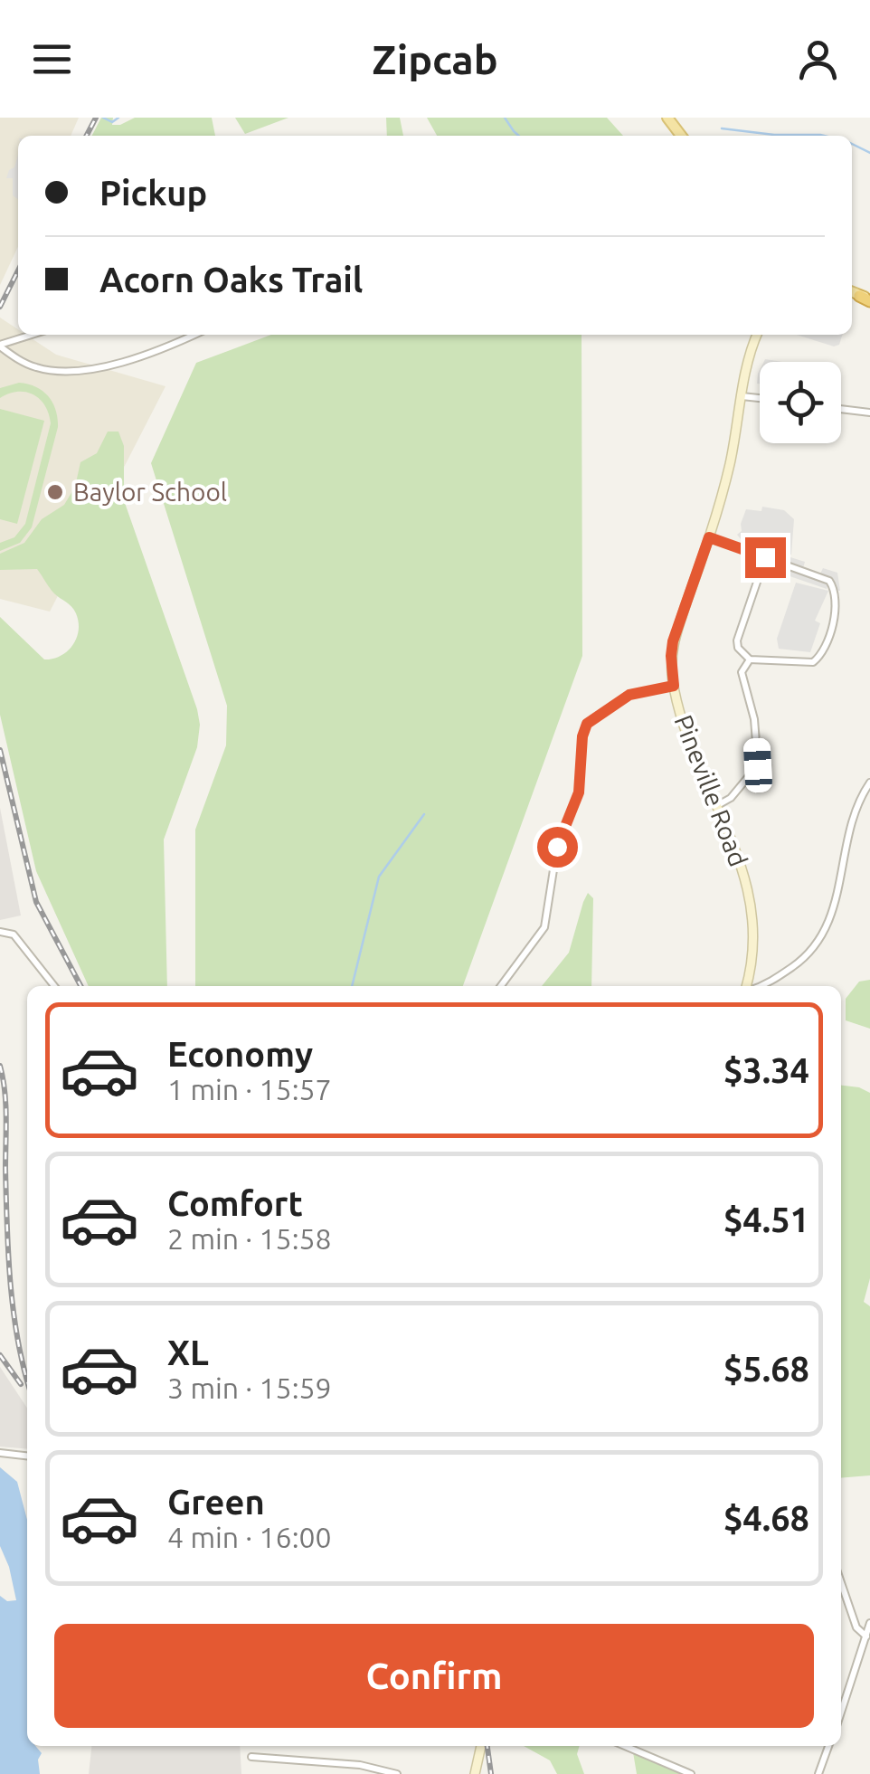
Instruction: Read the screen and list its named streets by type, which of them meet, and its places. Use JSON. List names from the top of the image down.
{
  "streets": {
    "main road": ["Pineville Road"]
  },
  "places": ["Baylor School"],
  "page": {
    "header": "Zipcab",
    "banner": ["Pickup", "Acorn Oaks Trail"],
    "list": [
      {
        "name": "Economy",
        "note": "1 min · 15:57",
        "value": "$3.34"
      },
      {
        "name": "Comfort",
        "note": "2 min · 15:58",
        "value": "$4.51"
      },
      {
        "name": "XL",
        "note": "3 min · 15:59",
        "value": "$5.68"
      },
      {
        "name": "Green",
        "note": "4 min · 16:00",
        "value": "$4.68"
      }
    ],
    "buttons": "Confirm"
  }
}
